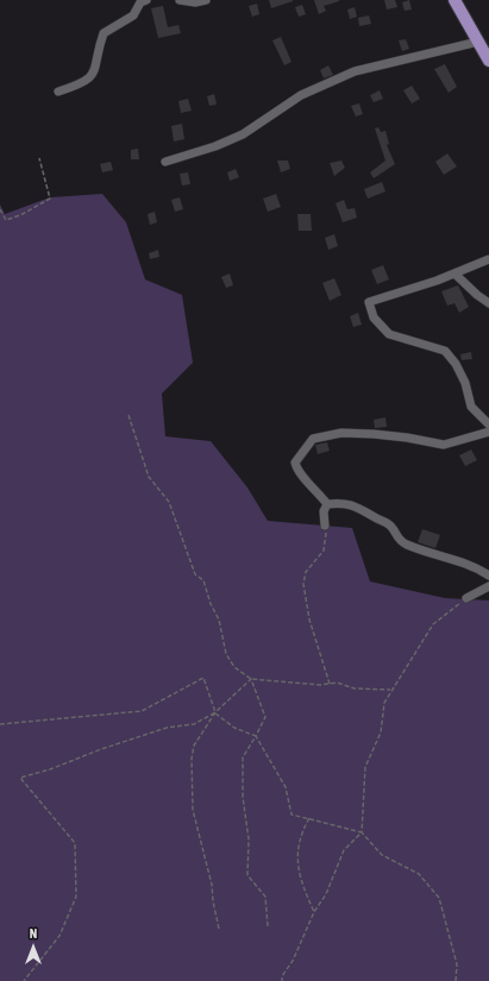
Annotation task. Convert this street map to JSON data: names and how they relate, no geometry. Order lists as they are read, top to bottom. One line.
{"north":"top"}
